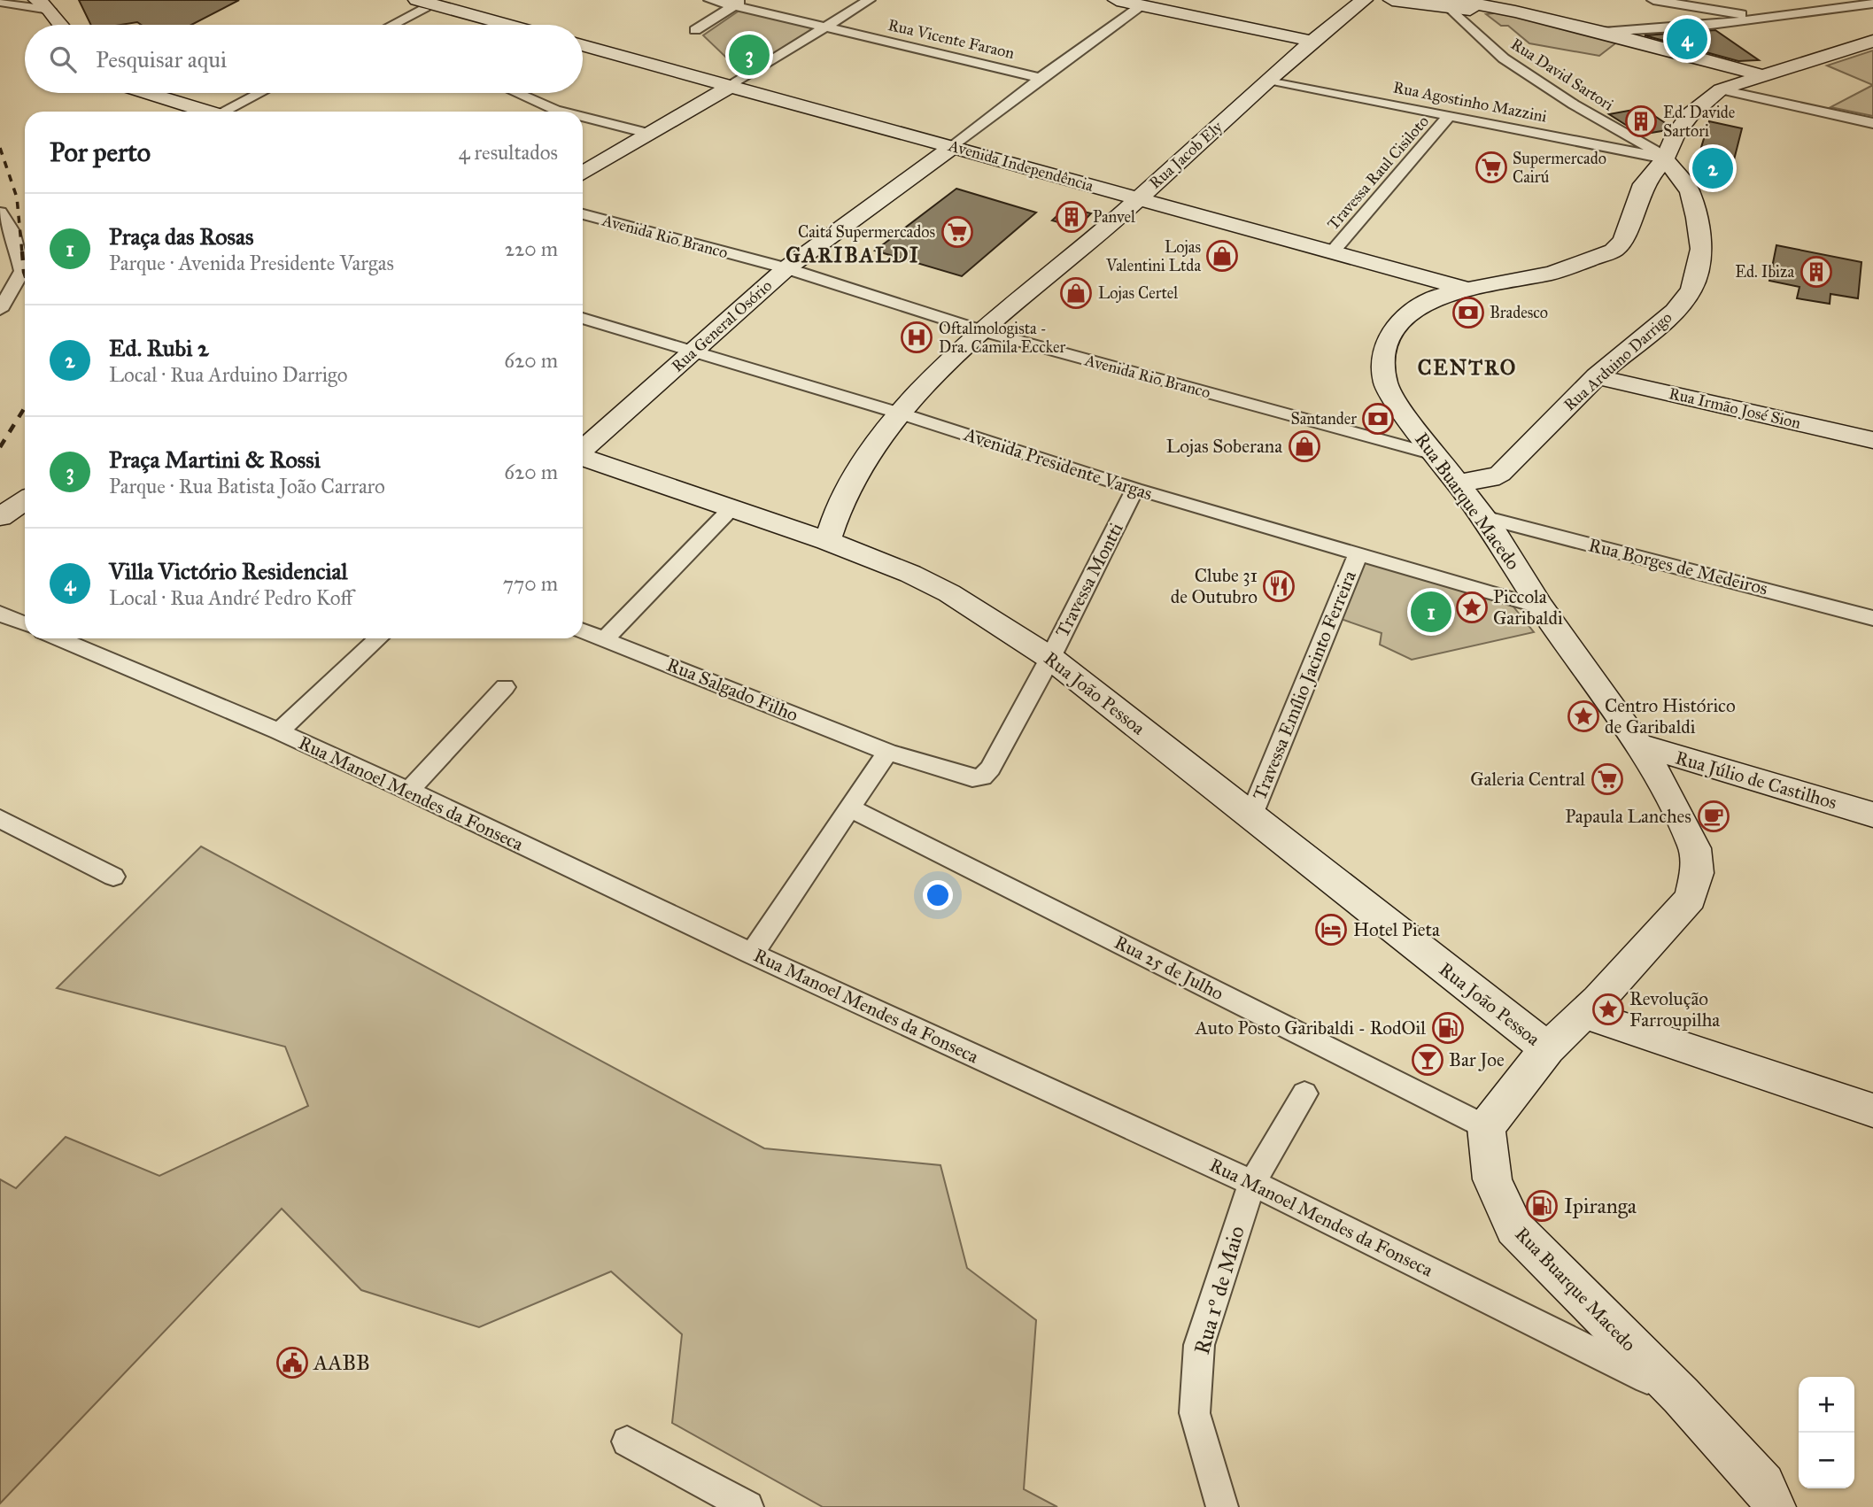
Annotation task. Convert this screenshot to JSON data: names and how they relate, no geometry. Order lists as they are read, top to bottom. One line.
{"streets":{"main road":["Rua Jacob Ely","Avenida Independência","Rua General Osório","Rua Arduino Darrigo","Rua Irmão José Sion","Rua Buarque Macedo","Rua João Pessoa","Rua Júlio de Castilhos"],"street":["Rua Vicente Faraon","Rua David Sartori","Rua Agostinho Mazzini","Travessa Raul Cisiloto","Avenida Rio Branco","Avenida Presidente Vargas","Rua Borges de Medeiros","Travessa Montti","Travessa Emílio Jacinto Ferreira","Rua Salgado Filho","Rua Manoel Mendes da Fonseca","Rua 25 de Julho","Rua 1º de Maio"]},"crossings":[["Rua Vicente Faraon","Rua General Osório"],["Rua David Sartori","Rua Agostinho Mazzini"],["Rua David Sartori","Rua Arduino Darrigo"],["Rua Agostinho Mazzini","Rua Jacob Ely"],["Rua Agostinho Mazzini","Travessa Raul Cisiloto"],["Rua Agostinho Mazzini","Rua Arduino Darrigo"],["Rua Jacob Ely","Avenida Independência"],["Rua Jacob Ely","Avenida Rio Branco"],["Rua Jacob Ely","Avenida Presidente Vargas"],["Rua Jacob Ely","Rua João Pessoa"],["Avenida Independência","Travessa Raul Cisiloto"],["Avenida Independência","Rua General Osório"],["Avenida Independência","Rua Buarque Macedo"],["Avenida Rio Branco","Rua General Osório"],["Avenida Rio Branco","Rua Buarque Macedo"],["Rua General Osório","Avenida Presidente Vargas"],["Rua Arduino Darrigo","Rua Irmão José Sion"],["Rua Arduino Darrigo","Rua Buarque Macedo"],["Avenida Presidente Vargas","Rua Buarque Macedo"],["Avenida Presidente Vargas","Travessa Montti"],["Avenida Presidente Vargas","Travessa Emílio Jacinto Ferreira"],["Rua Buarque Macedo","Rua Borges de Medeiros"],["Rua Buarque Macedo","Rua João Pessoa"],["Rua Buarque Macedo","Rua Júlio de Castilhos"],["Rua Buarque Macedo","Rua Manoel Mendes da Fonseca"],["Rua Buarque Macedo","Rua 25 de Julho"],["Travessa Montti","Rua Salgado Filho"],["Travessa Montti","Rua João Pessoa"],["Travessa Emílio Jacinto Ferreira","Rua João Pessoa"],["Rua Manoel Mendes da Fonseca","Rua 1º de Maio"]],"districts":["GARIBALDI","CENTRO"],"places":{"building":["Ed. Davide Sartori","Panvel","Ed. Ibiza"],"supermarket":["Supermercado Cairú","Caitá Supermercados","Galeria Central"],"shop":["Lojas Valentini Ltda","Lojas Certel","Lojas Soberana"],"bank":["Bradesco","Santander"],"hospital":["Oftalmologista - Dra. Camila Eccker"],"restaurant":["Clube 31 de Outubro"],"place":["Piccola Garibaldi","Centro Histórico de Garibaldi","Revolução Farroupilha"],"cafe":["Papaula Lanches"],"hotel":["Hotel Pieta"],"fuel station":["Auto Posto Garibaldi - RodOil","Ipiranga"],"bar":["Bar Joe"],"public building":["AABB"]},"page":{"pins":["4","3","2","1"],"search":"Pesquisar aqui","heading":["Por perto","4 resultados"],"list":[{"mark":"1","name":"Praça das Rosas","note":"Parque · Avenida Presidente Vargas","value":"220 m"},{"mark":"2","name":"Ed. Rubi 2","note":"Local · Rua Arduino Darrigo","value":"620 m"},{"mark":"3","name":"Praça Martini & Rossi","note":"Parque · Rua Batista João Carraro","value":"620 m"},{"mark":"4","name":"Villa Victório Residencial","note":"Local · Rua André Pedro Koff","value":"770 m"}],"map_buttons":["+","−"]}}
